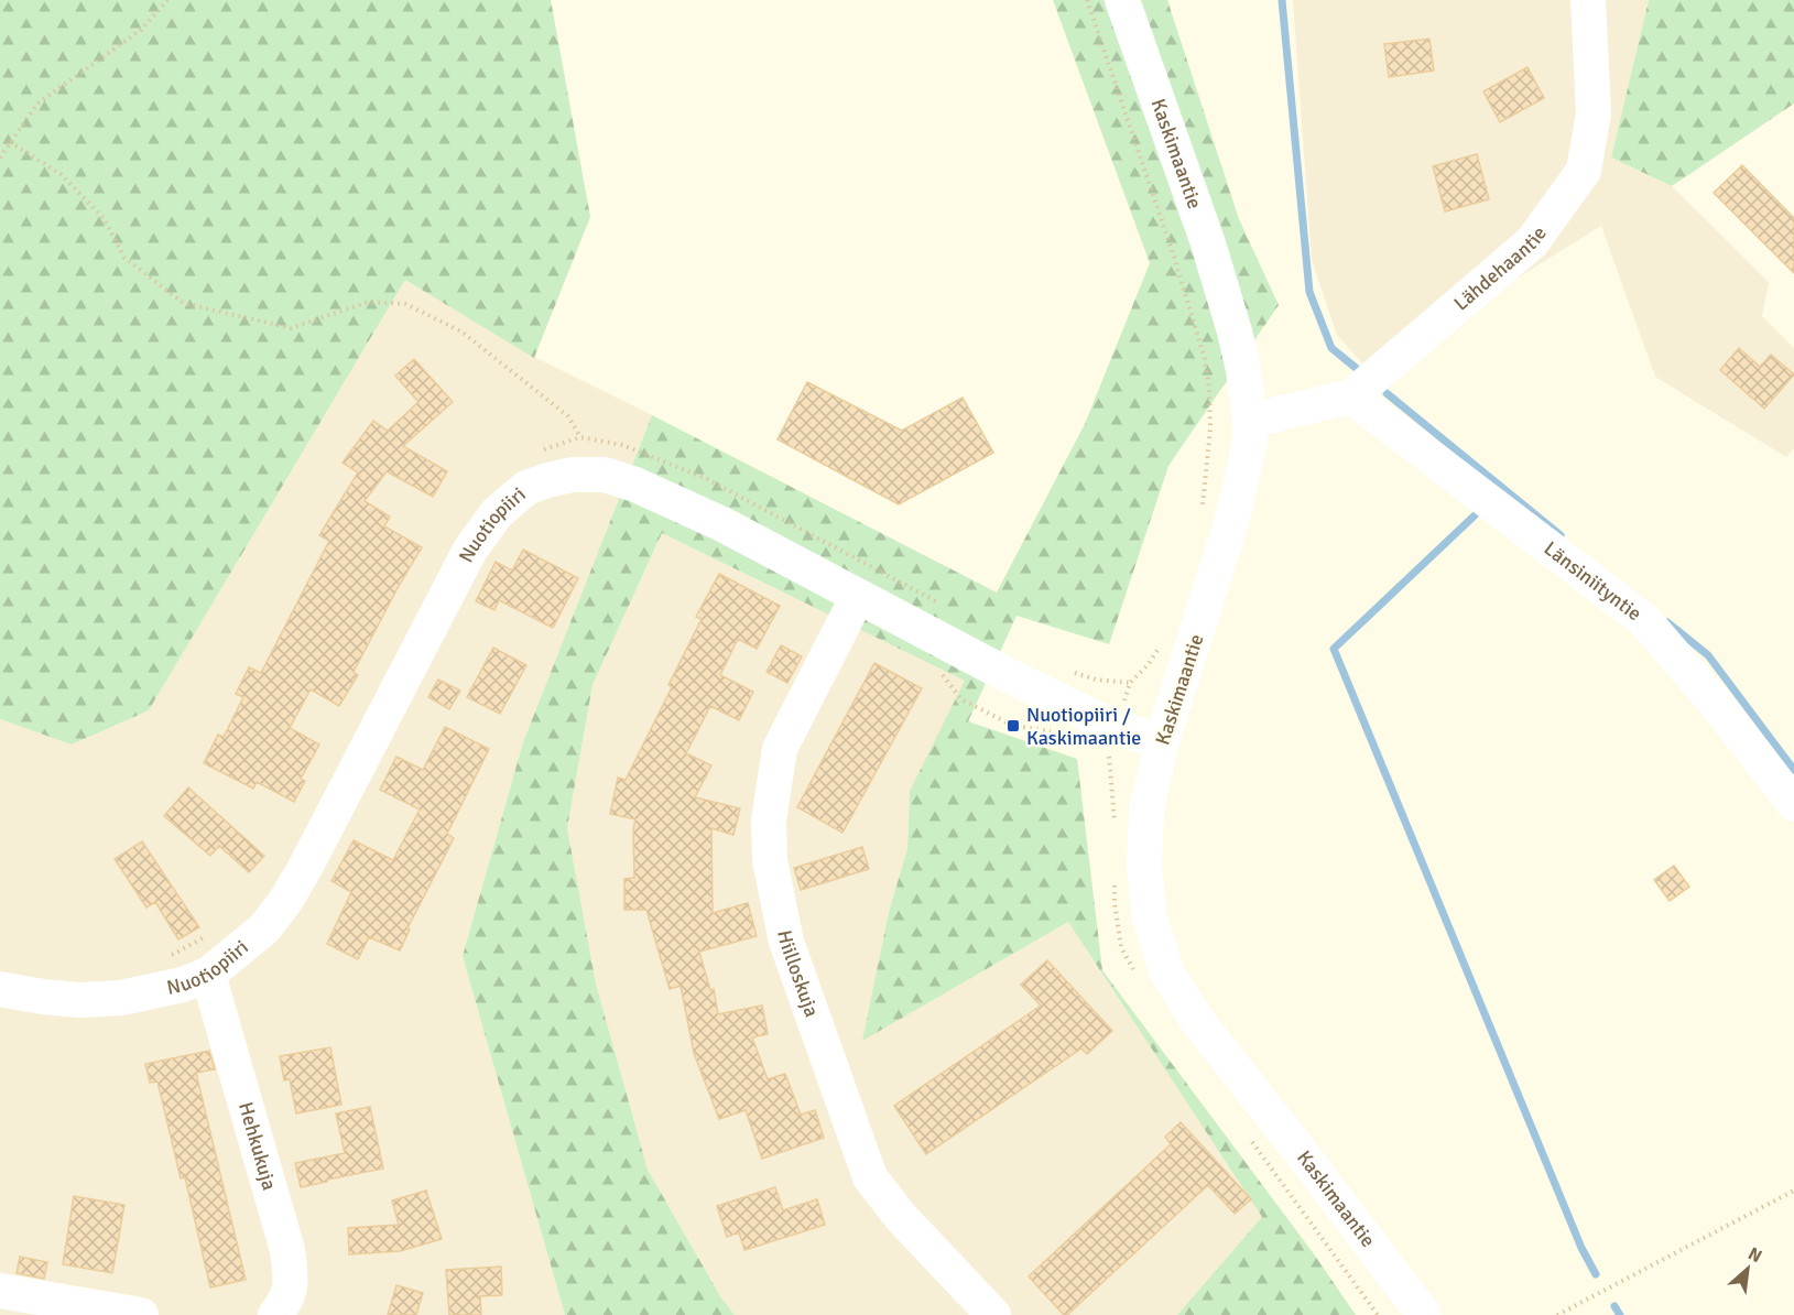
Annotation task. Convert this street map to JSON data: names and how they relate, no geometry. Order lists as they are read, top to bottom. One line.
{"streets":{"street":["Kaskimaantie","Lähdehaantie","Nuotiopiiri","Länsiniityntie","Hiilloskuja","Hehkukuja"]},"crossings":[["Kaskimaantie","Lähdehaantie"],["Kaskimaantie","Nuotiopiiri"],["Lähdehaantie","Länsiniityntie"],["Nuotiopiiri","Hiilloskuja"],["Nuotiopiiri","Hehkukuja"]],"places":{"transit":["Nuotiopiiri / Kaskimaantie"]},"north":"top right"}
